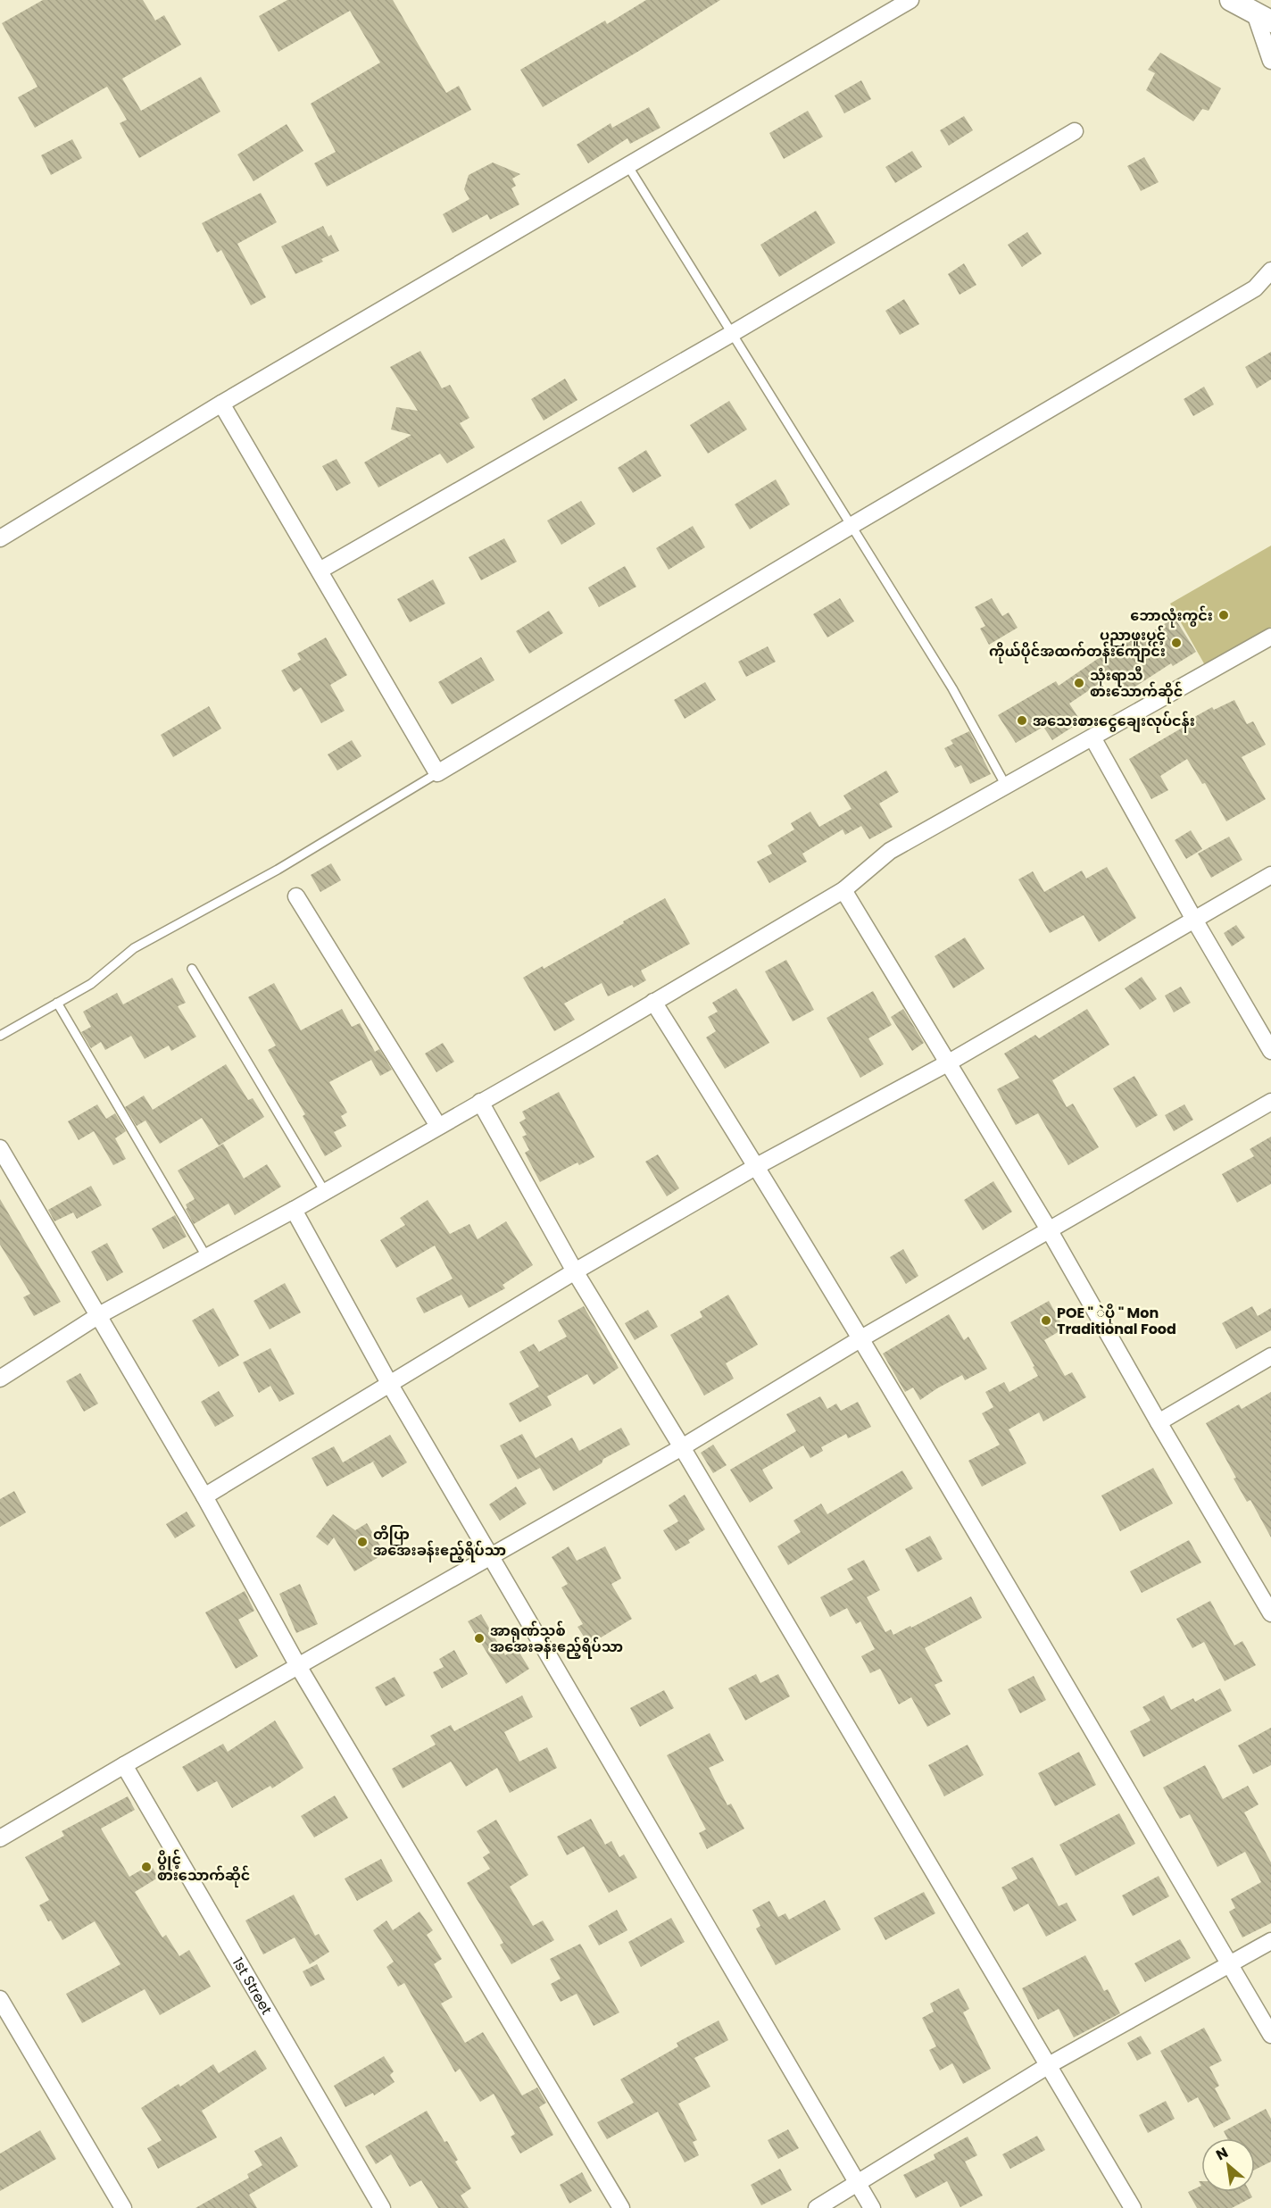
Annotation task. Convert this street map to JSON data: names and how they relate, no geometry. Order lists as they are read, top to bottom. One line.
{"streets":{"street":["1st Street"]},"places":["ဘောလုံးကွင်း","ပညာဖူးပွင့် ကိုယ်ပိုင်အထက်တန်းကျောင်း","သုံးရာသီ စားသောက်ဆိုင်","အသေးစားငွေချေးလုပ်ငန်း","POE \" ဲပို \" Mon Traditional Food","တိပြာ အအေးခန်းဧည့်ရိပ်သာ","အာရုဏ်သစ် အအေးခန်းဧည့်ရိပ်သာ","ပွိုင့် စားသောက်ဆိုင်"],"north":"top left"}
